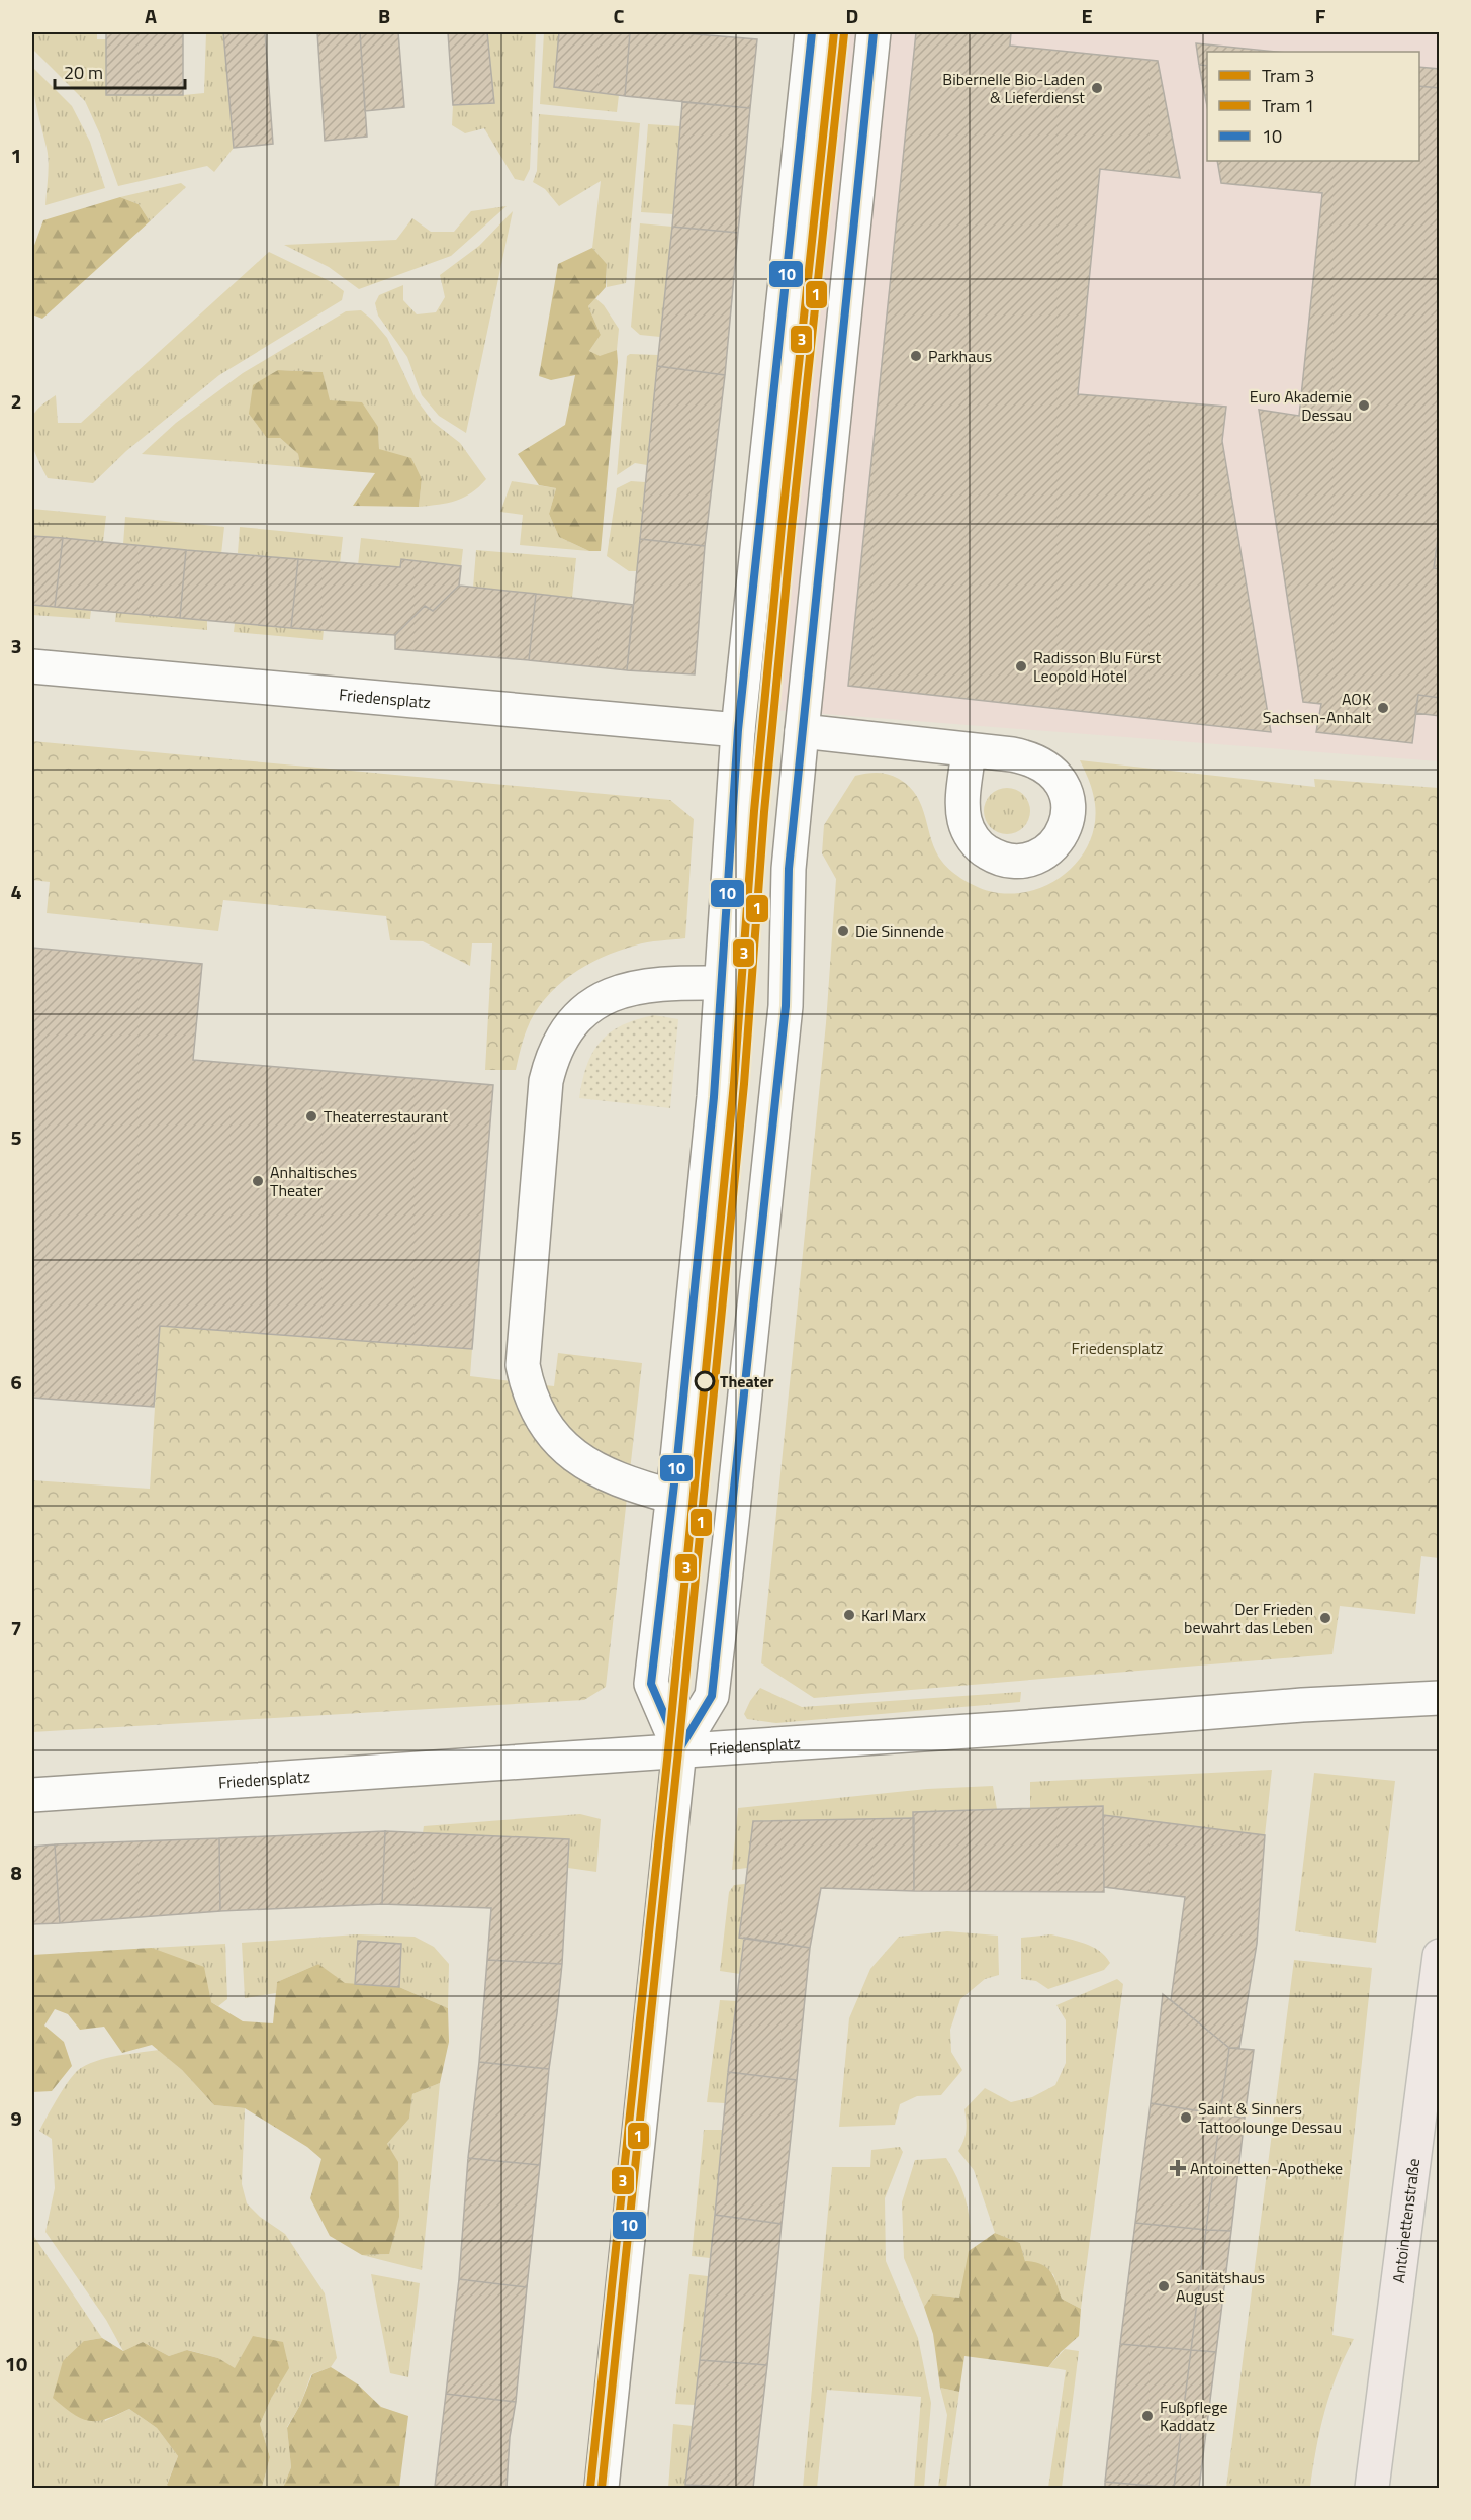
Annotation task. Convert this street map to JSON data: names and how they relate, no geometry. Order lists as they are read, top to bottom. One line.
{"streets":{"main road":["Antoinettenstraße"],"street":["Friedensplatz"]},"parks":["Friedensplatz"],"places":{"other":["Bibernelle Bio-Laden & Lieferdienst","Parkhaus","Euro Akademie Dessau","Radisson Blu Fürst Leopold Hotel","AOK Sachsen-Anhalt","Die Sinnende","Theaterrestaurant","Anhaltisches Theater","Theater","Karl Marx","Der Frieden bewahrt das Leben","Saint & Sinners Tattoolounge Dessau","Sanitätshaus August","Fußpflege Kaddatz"],"health":["Antoinetten-Apotheke"]},"lines":["tram line 3","transit line 10","tram line 1"],"legend":["Tram 3","Tram 1","10"],"scale_bar":"20 m","grid":{"columns":["A","B","C","D","E","F"],"rows":["1","2","3","4","5","6","7","8","9","10"]}}
